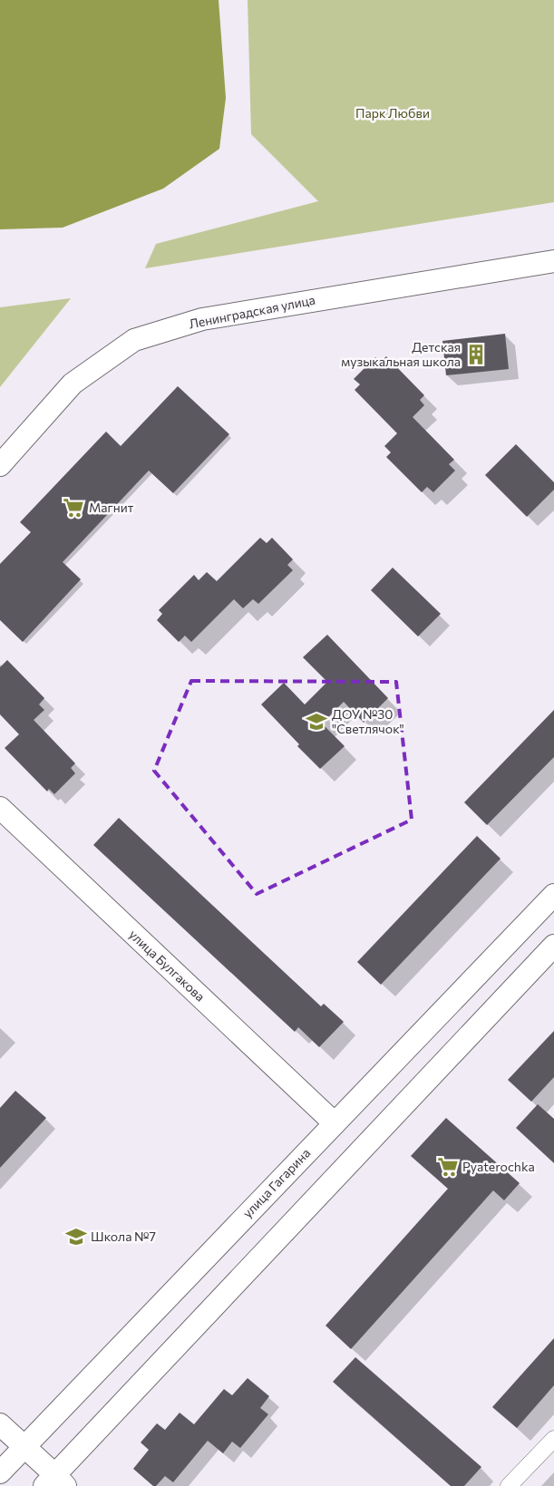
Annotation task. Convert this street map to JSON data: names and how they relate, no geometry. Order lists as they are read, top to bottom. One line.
{"streets":{"street":["Ленинградская улица","улица Булгакова","улица Гагарина"]},"crossings":[["улица Булгакова","улица Гагарина"]],"parks":["Парк Любви"],"places":{"building":["Детская музыкальная школа"],"supermarket":["Магнит","Pyaterochka"],"school or university":["ДОУ №30 \"Светлячок\"","Школа №7"]}}
